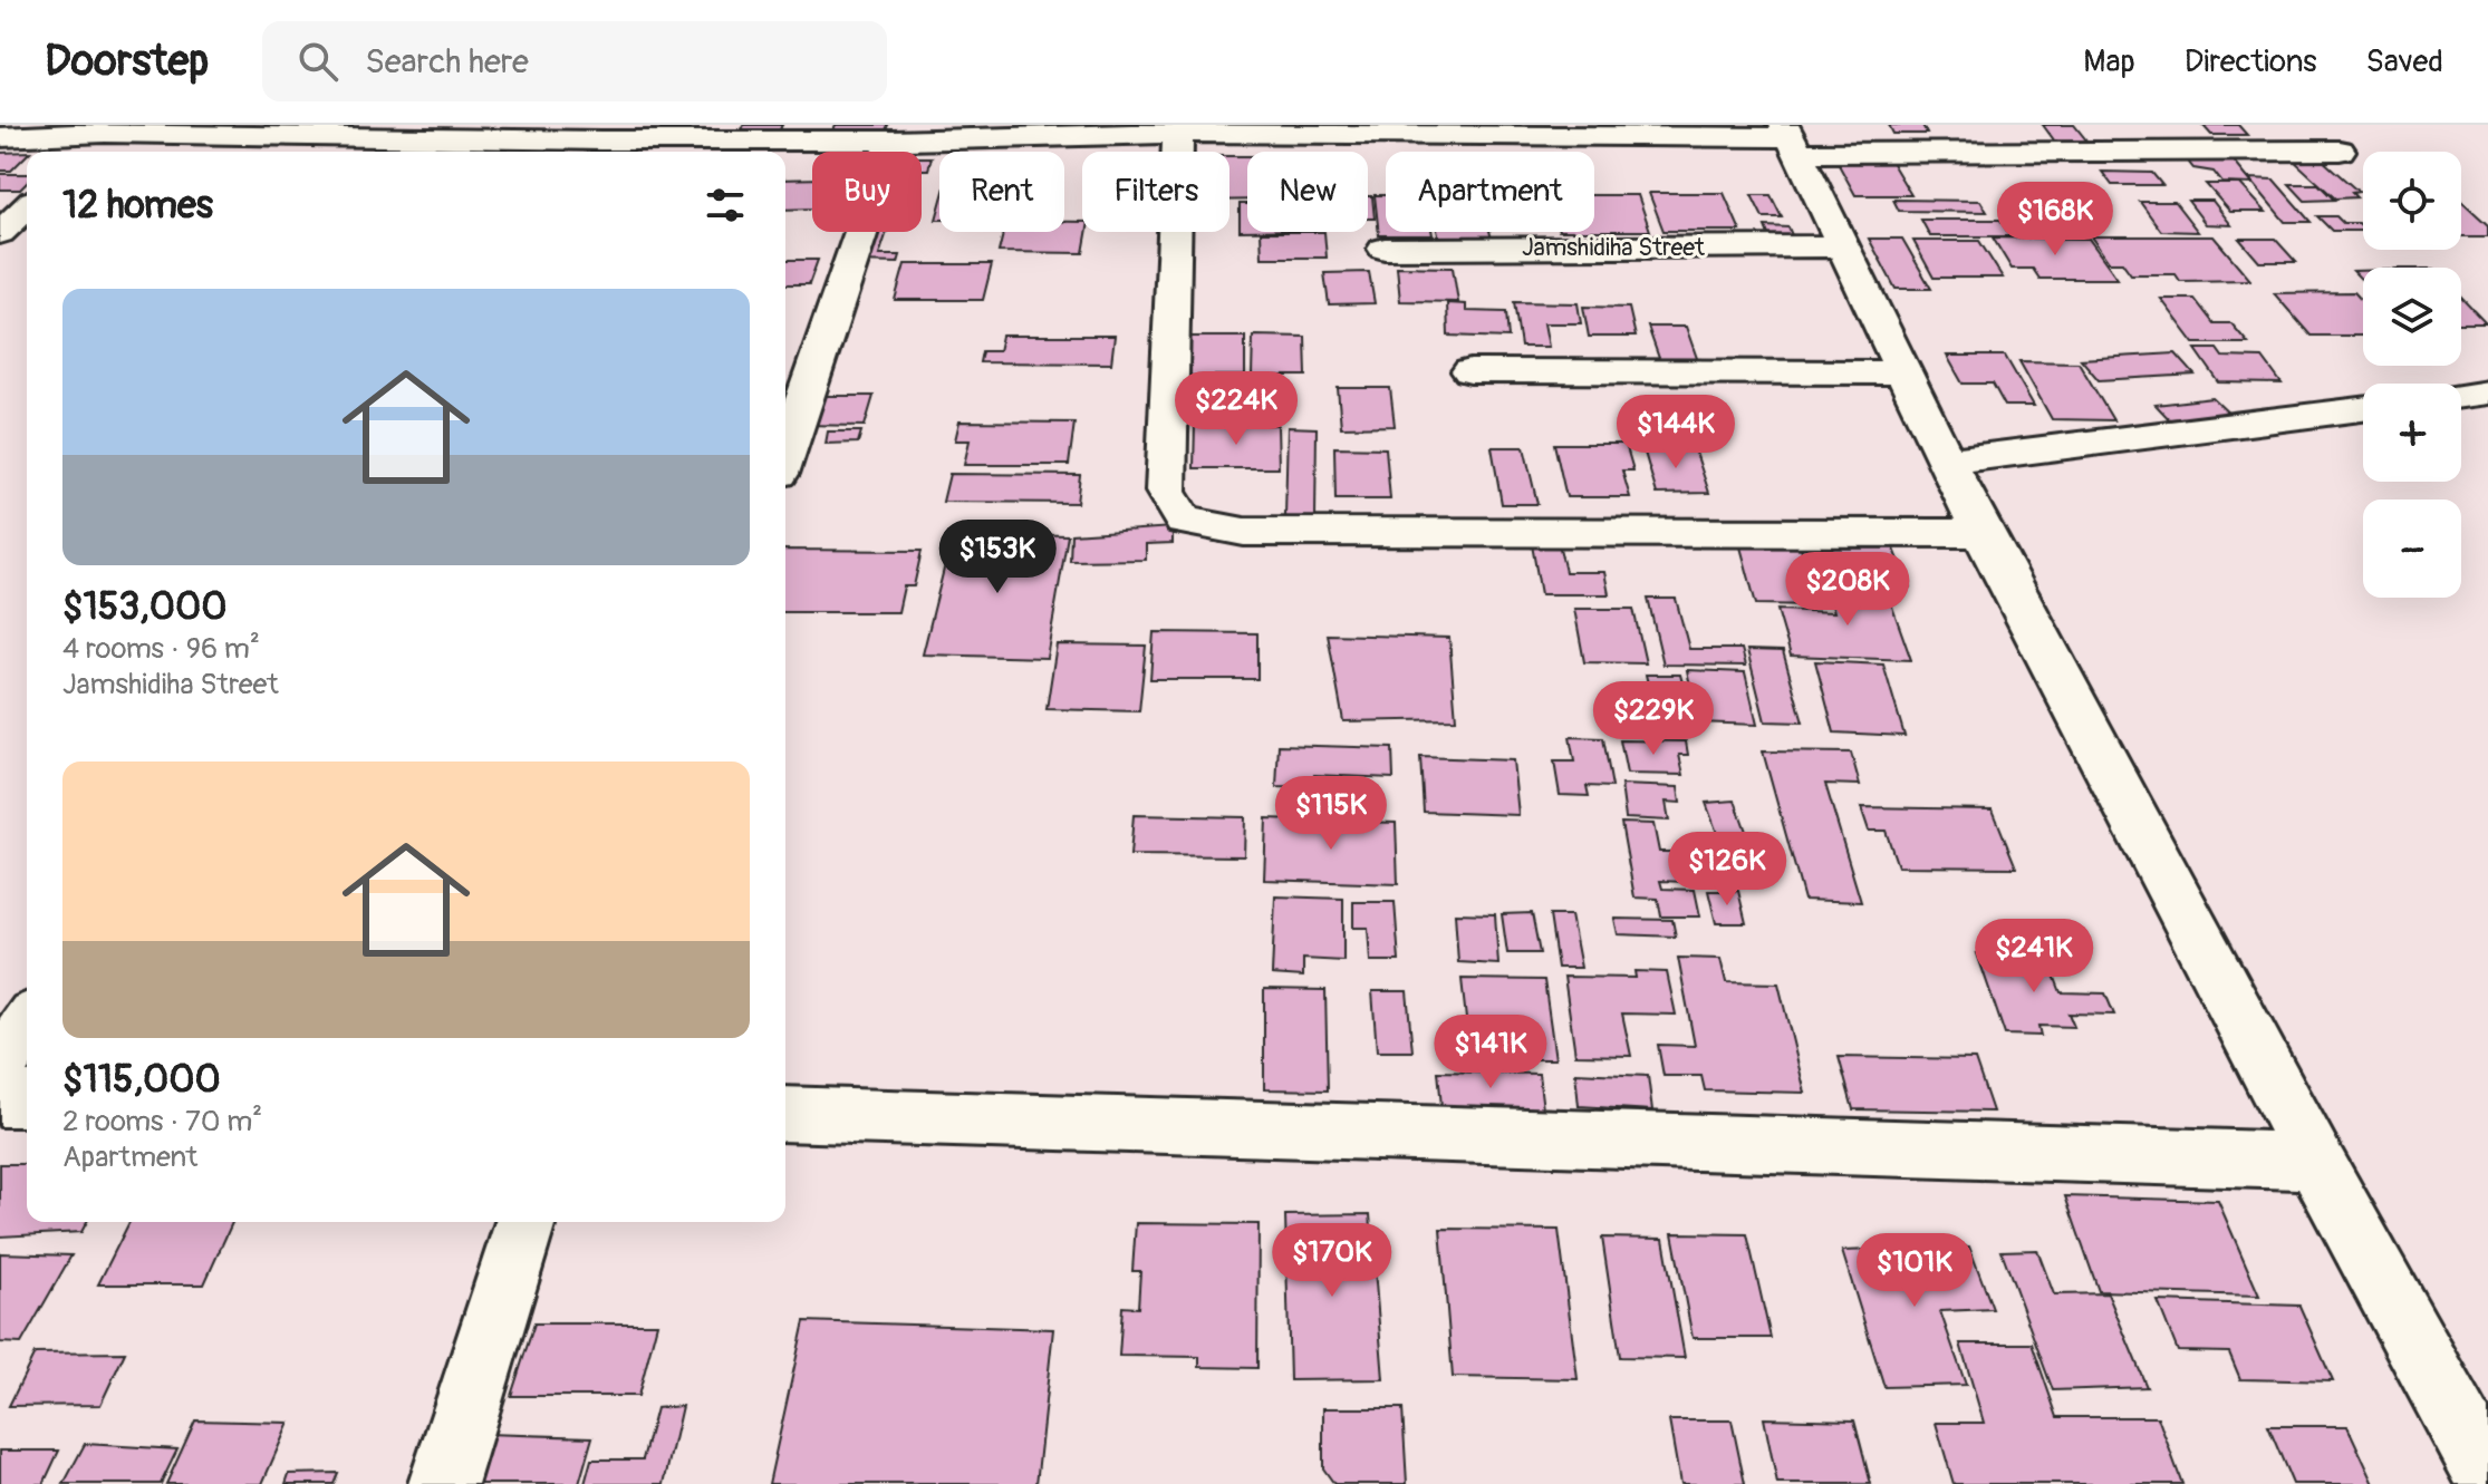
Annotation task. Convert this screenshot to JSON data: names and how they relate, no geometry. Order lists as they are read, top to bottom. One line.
{"streets":{"street":["Jamshidiha Street"]},"page":{"header":"Doorstep","search":"Search here","nav":["Map","Directions","Saved"],"map_buttons":["+","−"],"chip":["Buy","Rent","Filters","New","Apartment"],"heading":"12 homes","price":["$168K","$224K","$144K","$153K","$208K","$229K","$115K","$126K","$241K","$141K","$170K","$101K"],"list":[{"name":"$153,000","note":"4 rooms · 96 m² · Jamshidiha Street"},{"name":"$115,000","note":"2 rooms · 70 m² · Apartment"}]}}
